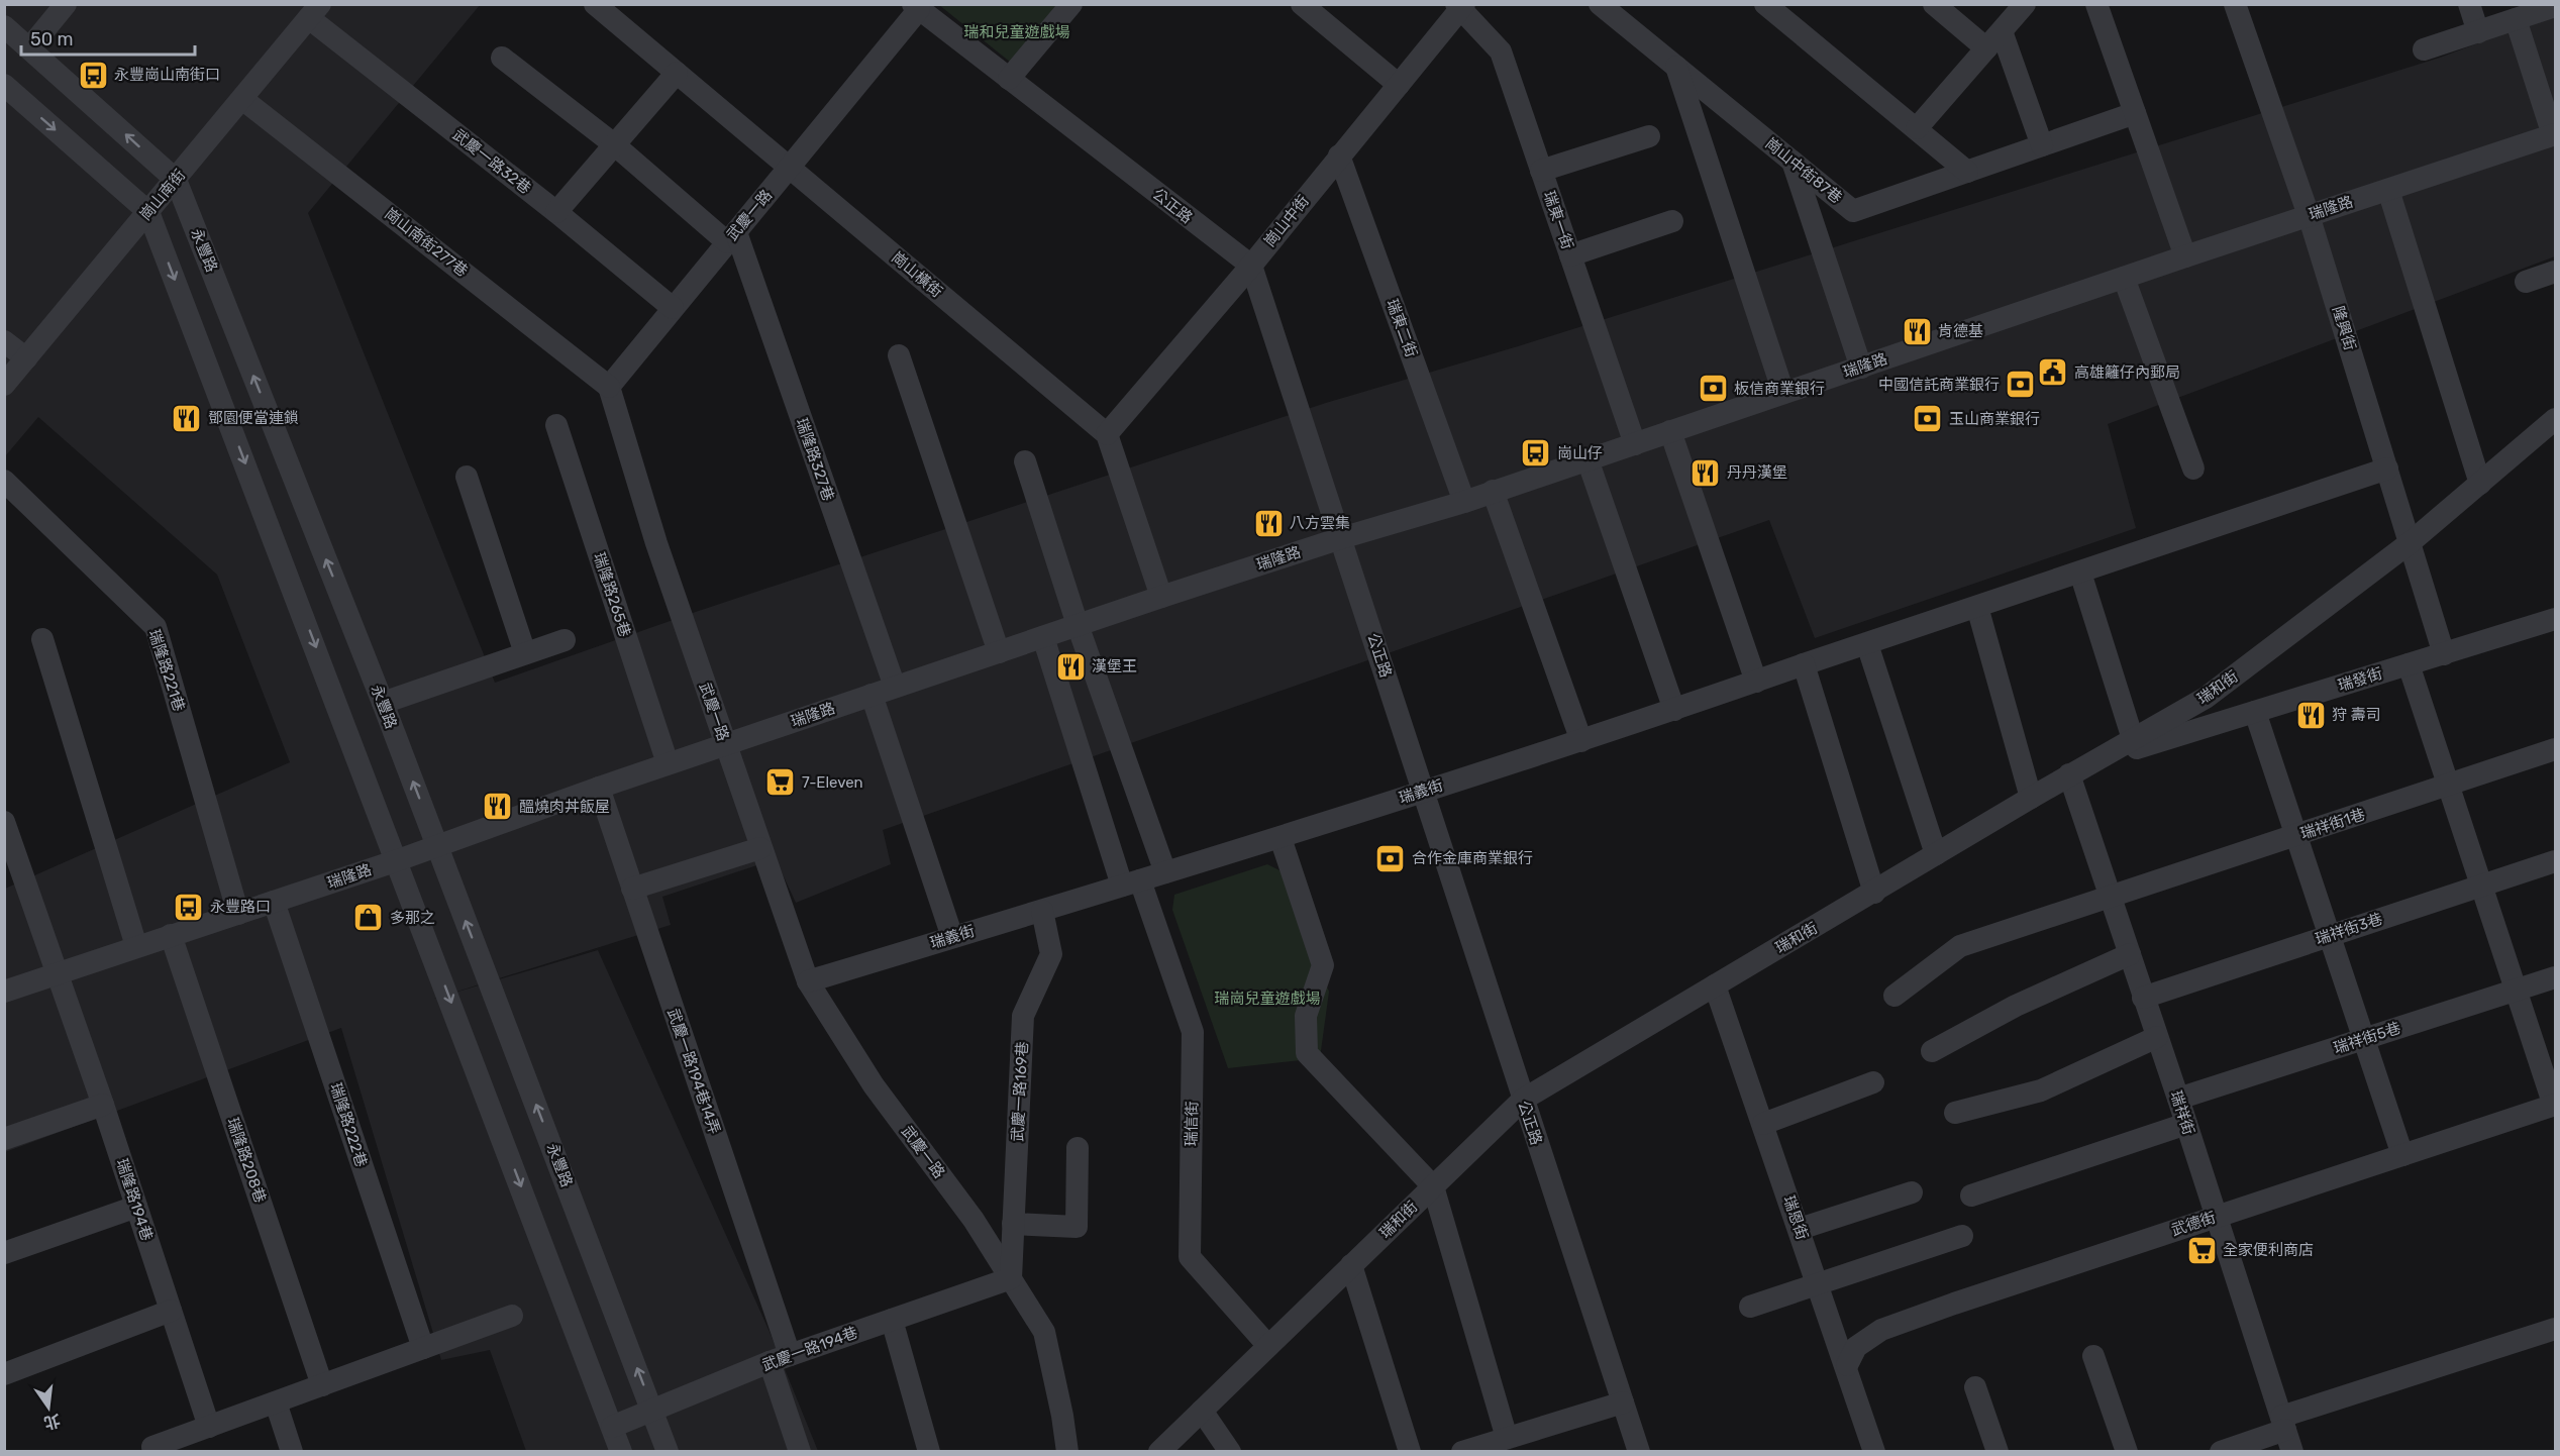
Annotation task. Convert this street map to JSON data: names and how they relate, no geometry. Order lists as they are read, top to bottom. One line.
{"streets":{"street":["武慶一路32巷","崗山中街87巷","崗山南街","公正路","瑞隆路","武慶一路","瑞東一街","崗山中街","崗山南街277巷","永豐路","崗山橫街","瑞東二街","隆興街","瑞隆路327巷","瑞隆路265巷","瑞隆路221巷","瑞發街","瑞和街","瑞義街","瑞祥街1巷","瑞祥街3巷","瑞祥街5巷","武慶一路194巷14弄","武慶一路169巷","瑞祥街","瑞信街","瑞隆路222巷","瑞隆路208巷","瑞隆路194巷","瑞恩街","武德街","武慶一路194巷"]},"crossings":[["武慶一路32巷","崗山南街"],["武慶一路32巷","武慶一路"],["崗山南街","崗山南街277巷"],["崗山南街","永豐路"],["公正路","瑞隆路"],["公正路","武慶一路"],["公正路","崗山中街"],["公正路","瑞和街"],["公正路","瑞義街"],["瑞隆路","武慶一路"],["瑞隆路","瑞東一街"],["瑞隆路","永豐路"],["瑞隆路","瑞東二街"],["瑞隆路","隆興街"],["瑞隆路","瑞隆路327巷"],["瑞隆路","瑞隆路265巷"],["瑞隆路","瑞隆路221巷"],["瑞隆路","武慶一路194巷14弄"],["瑞隆路","瑞信街"],["瑞隆路","瑞隆路222巷"],["瑞隆路","瑞隆路208巷"],["瑞隆路","瑞隆路194巷"],["武慶一路","崗山南街277巷"],["武慶一路","崗山橫街"],["武慶一路","瑞隆路327巷"],["武慶一路","瑞義街"],["武慶一路","武慶一路169巷"],["武慶一路","武慶一路194巷"],["瑞東一街","崗山中街"],["崗山中街","崗山橫街"],["崗山中街","瑞東二街"],["永豐路","武慶一路194巷"],["隆興街","瑞發街"],["隆興街","瑞和街"],["隆興街","瑞義街"],["瑞發街","瑞和街"],["瑞和街","瑞祥街"],["瑞和街","瑞信街"],["瑞和街","瑞恩街"],["瑞義街","武慶一路169巷"],["瑞義街","瑞信街"],["瑞祥街1巷","瑞祥街"],["瑞祥街3巷","瑞祥街"],["瑞祥街5巷","瑞祥街"],["武慶一路194巷14弄","武慶一路194巷"],["武慶一路169巷","武慶一路194巷"],["瑞祥街","武德街"],["瑞恩街","武德街"]],"parks":["瑞和兒童遊戲場","瑞崗兒童遊戲場"],"places":{"bus stop":["永豐崗山南街口","崗山仔","永豐路口"],"restaurant":["肯德基","鄧園便當連鎖","丹丹漢堡","八方雲集","漢堡王","狩 壽司","醞燒肉丼飯屋"],"public building":["高雄籬仔內郵局"],"bank":["中國信託商業銀行","板信商業銀行","玉山商業銀行","合作金庫商業銀行"],"supermarket":["7-Eleven","全家便利商店"],"shop":["多那之"]},"scale_bar":"50 m","north":"bottom"}
